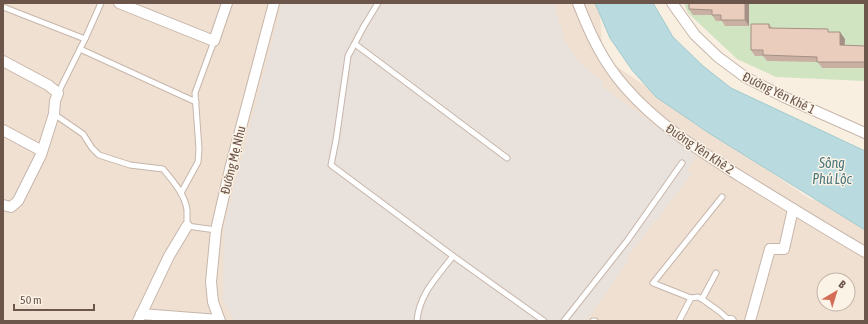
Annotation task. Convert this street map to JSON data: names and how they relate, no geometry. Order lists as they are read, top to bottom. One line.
{"streets":{"street":["Đường Yên Khê 1","Đường Yên Khê 2","Đường Mẹ Nhu"]},"water":["Sông Phú Lộc"],"scale_bar":"50 m","north":"top right"}
